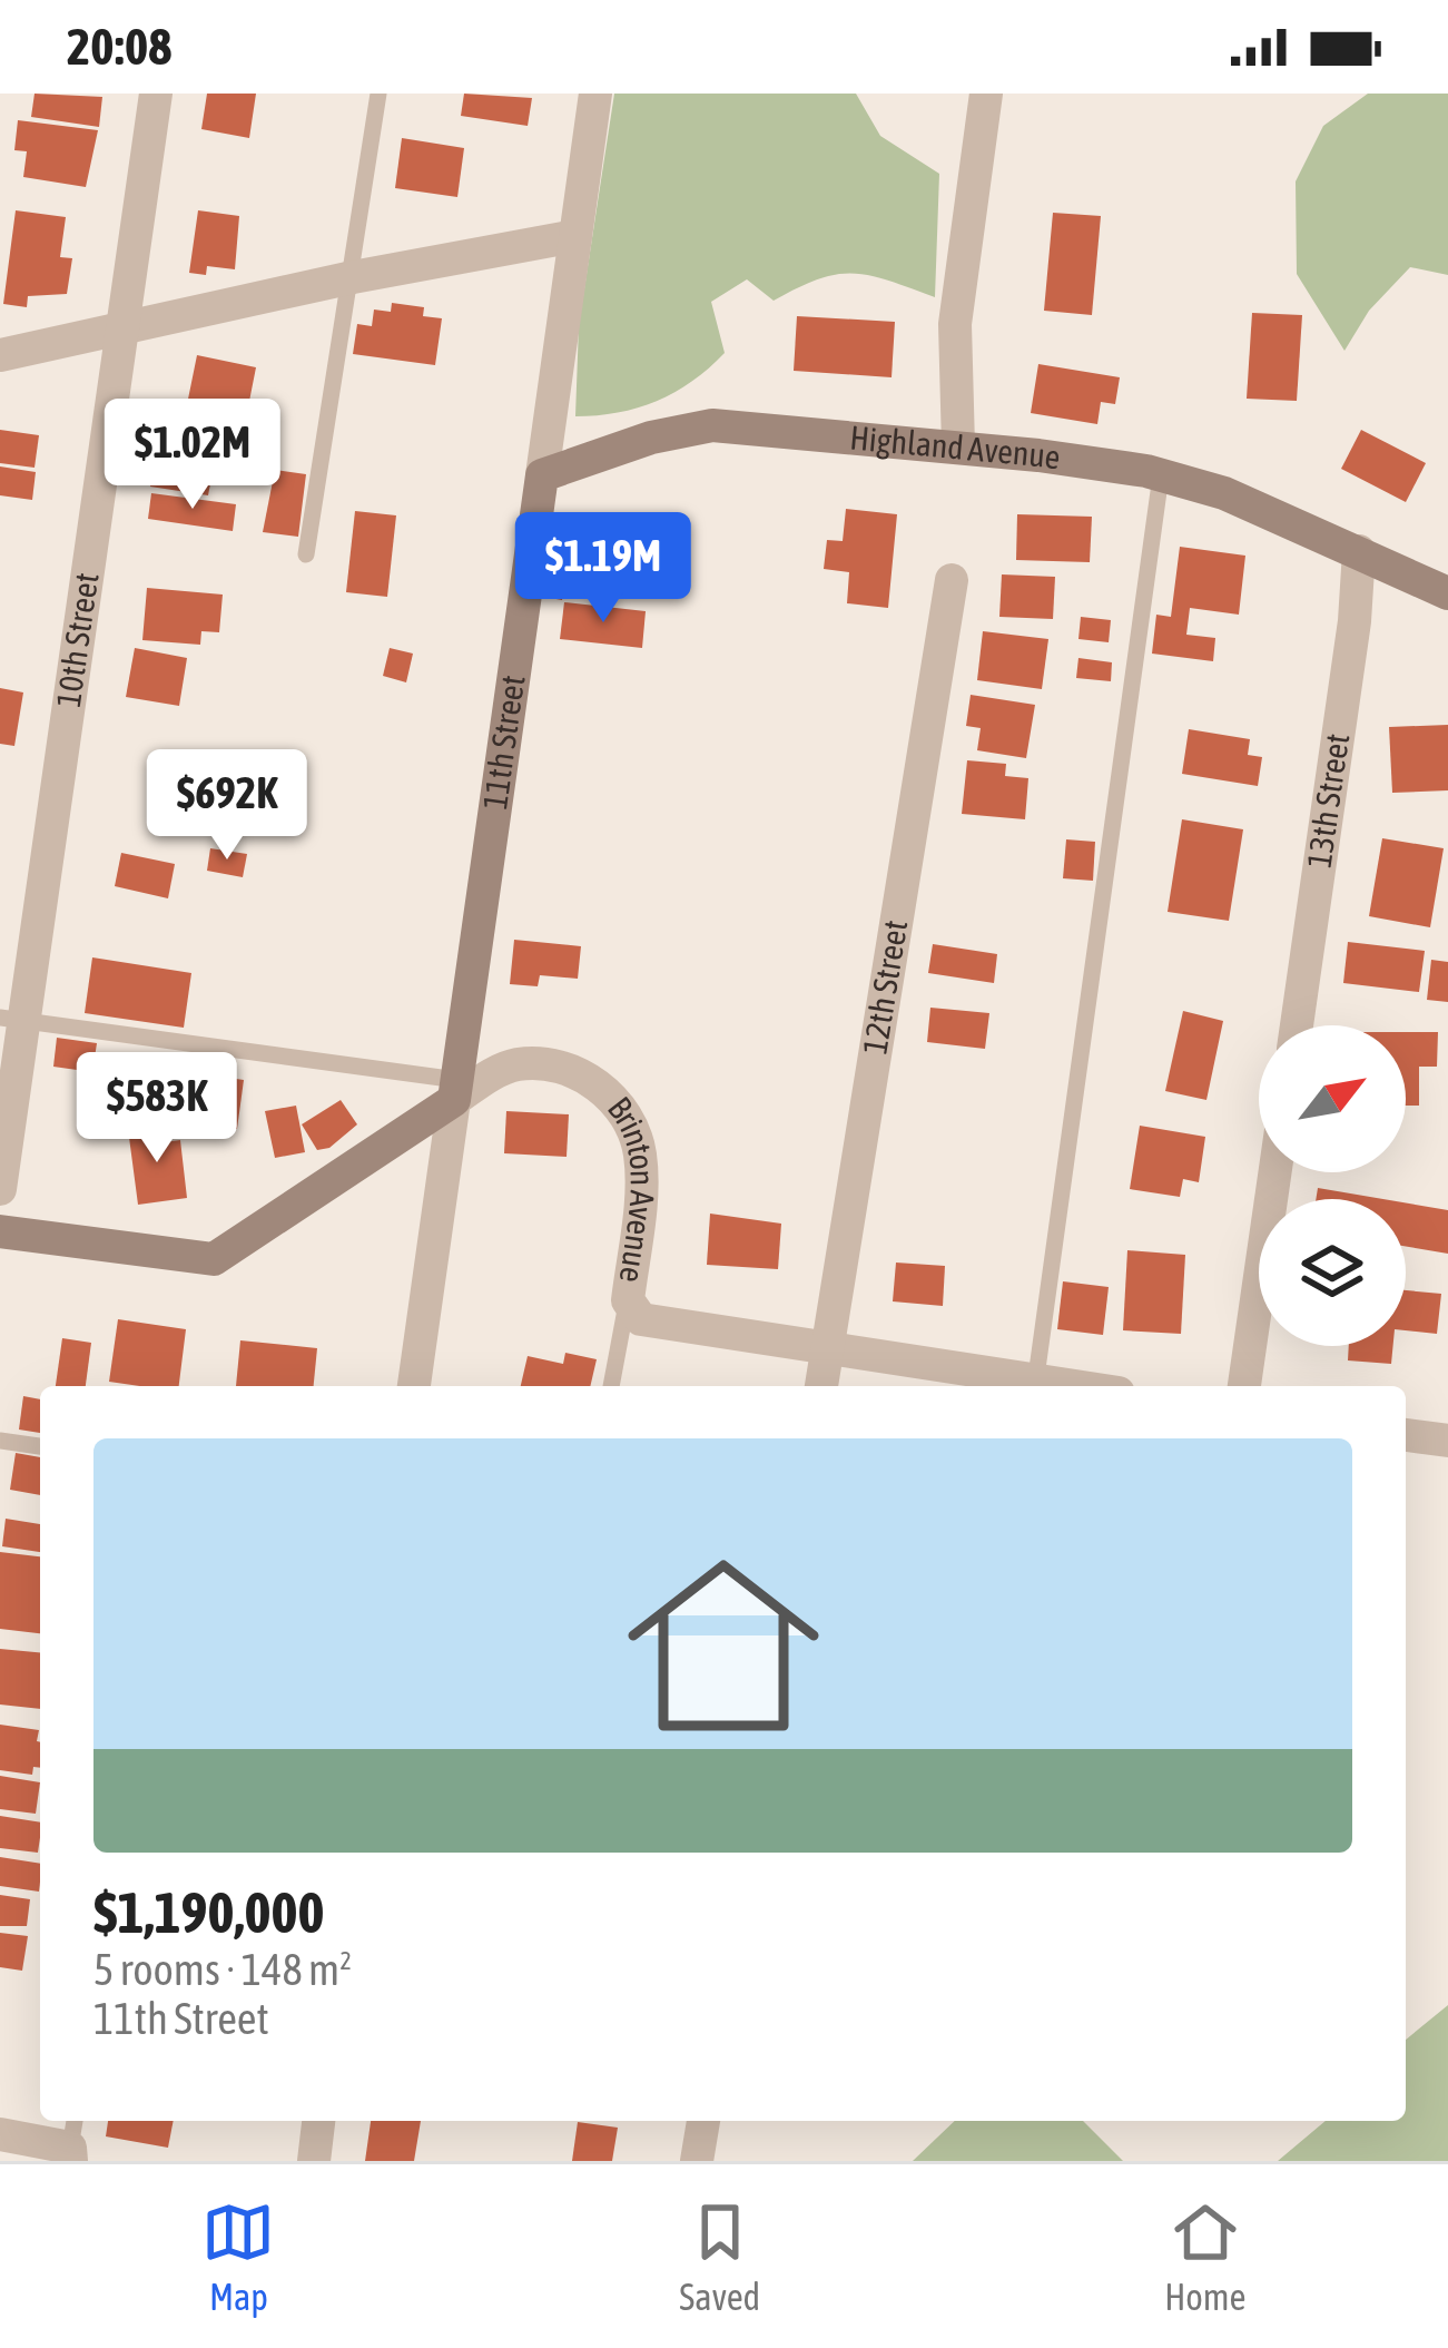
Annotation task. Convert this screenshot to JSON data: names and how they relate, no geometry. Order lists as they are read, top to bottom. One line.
{"streets":{"street":["Highland Avenue","10th Street","11th Street","13th Street","12th Street","Brinton Avenue"]},"crossings":[["Highland Avenue","11th Street"],["Highland Avenue","13th Street"],["11th Street","Brinton Avenue"],["12th Street","Brinton Avenue"]],"north":"top right","page":{"status":"20:08","price":["$1.02M","$1.19M","$692K","$583K"],"list":[{"name":"$1,190,000","note":"5 rooms · 148 m² · 11th Street"}],"tabs":["Map","Saved","Home"]}}
